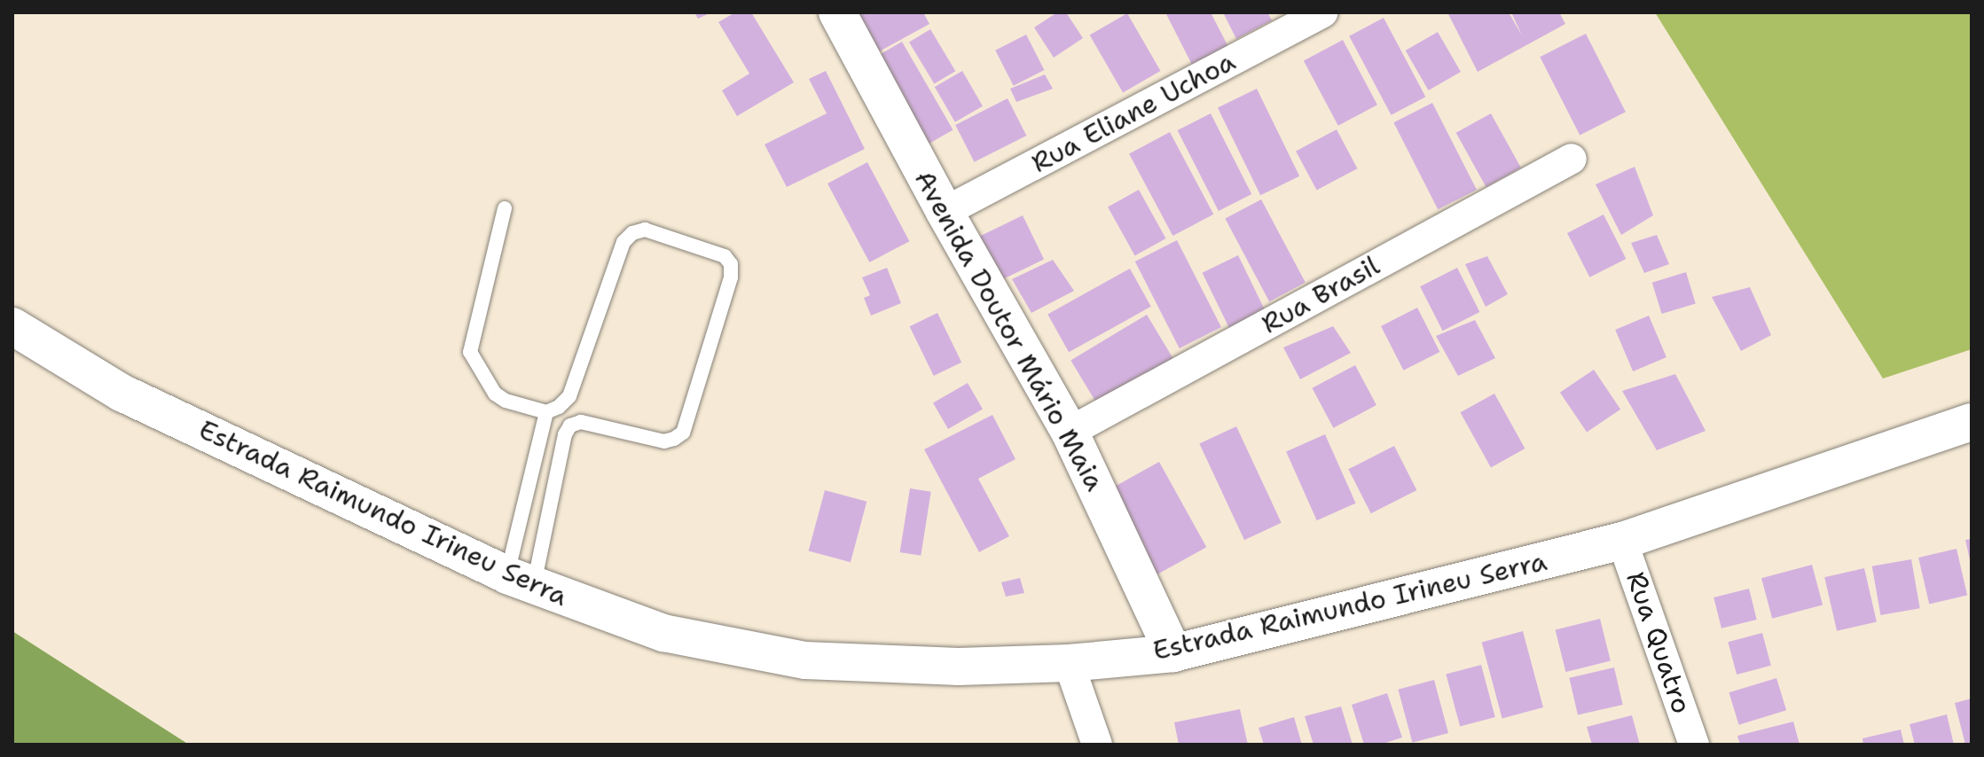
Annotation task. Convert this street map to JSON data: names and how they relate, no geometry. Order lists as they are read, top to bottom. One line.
{"streets":{"street":["Rua Eliane Uchoa","Rua Brasil","Avenida Doutor Mário Maia","Estrada Raimundo Irineu Serra","Rua Quatro"]},"crossings":[["Rua Eliane Uchoa","Avenida Doutor Mário Maia"],["Rua Brasil","Avenida Doutor Mário Maia"],["Avenida Doutor Mário Maia","Estrada Raimundo Irineu Serra"],["Estrada Raimundo Irineu Serra","Rua Quatro"]]}
